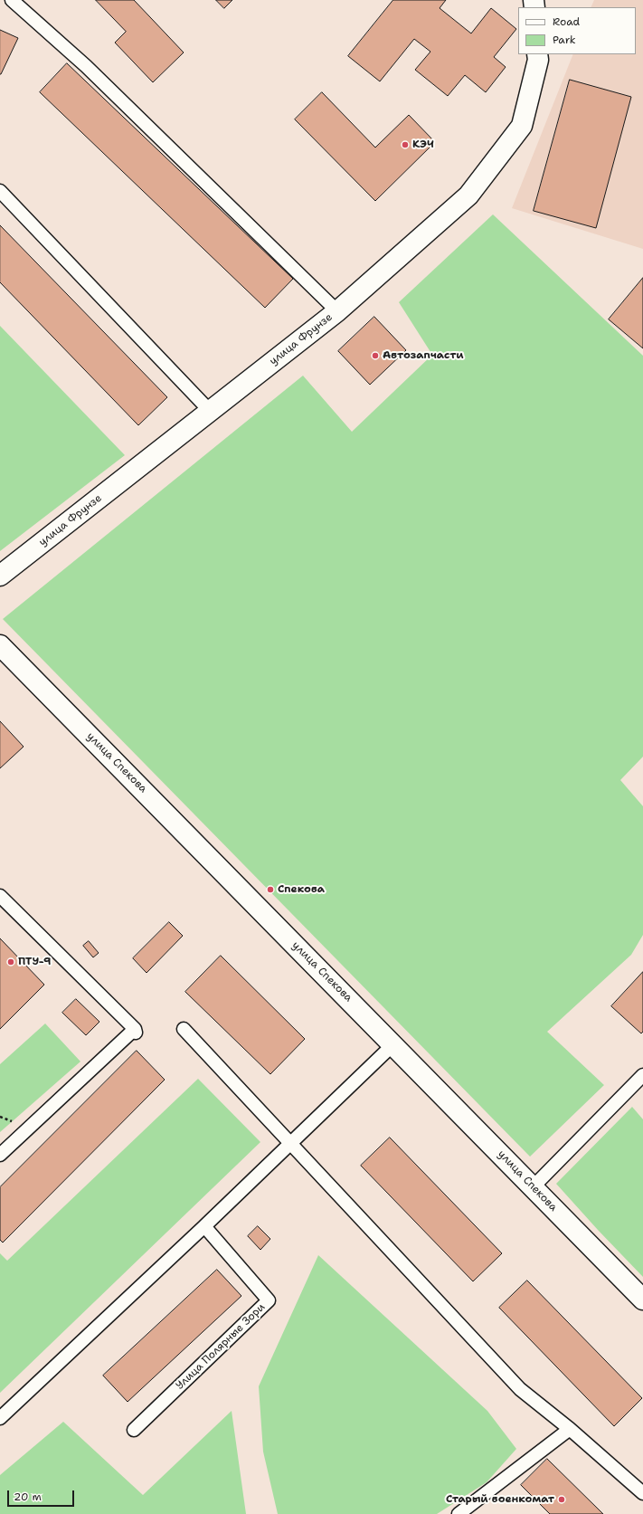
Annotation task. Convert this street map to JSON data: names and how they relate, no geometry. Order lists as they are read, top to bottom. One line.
{"streets":{"main road":["улица Фрунзе","улица Спекова"],"lane":["Улица Полярные Зори"]},"places":["КЭЧ","Автозапчасти","Спекова","ПТУ-9","Старый военкомат"],"legend":["Road","Park"],"scale_bar":"20 m"}
